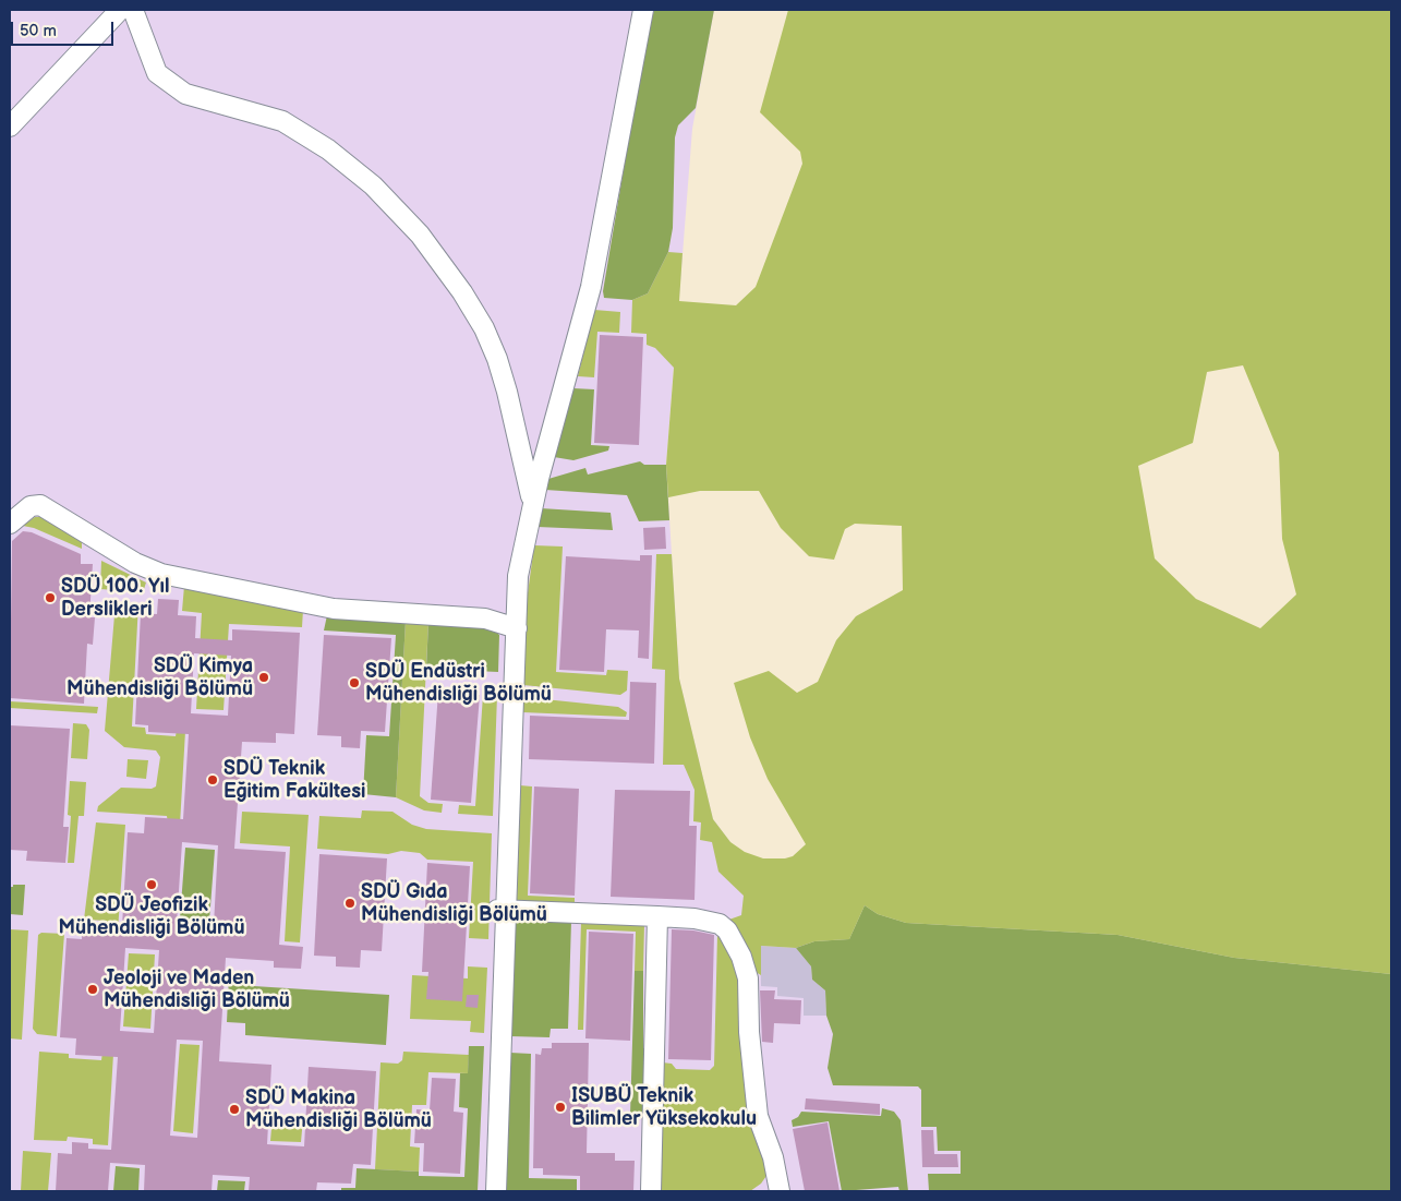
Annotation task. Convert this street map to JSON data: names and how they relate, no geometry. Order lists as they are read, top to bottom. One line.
{"places":["SDÜ 100. Yıl Derslikleri","SDÜ Kimya Mühendisliği Bölümü","SDÜ Endüstri Mühendisliği Bölümü","SDÜ Teknik Eğitim Fakültesi","SDÜ Jeofizik Mühendisliği Bölümü","SDÜ Gıda Mühendisliği Bölümü","Jeoloji ve Maden Mühendisliği Bölümü","ISUBÜ Teknik Bilimler Yüksekokulu","SDÜ Makina Mühendisliği Bölümü"],"scale_bar":"50 m"}
